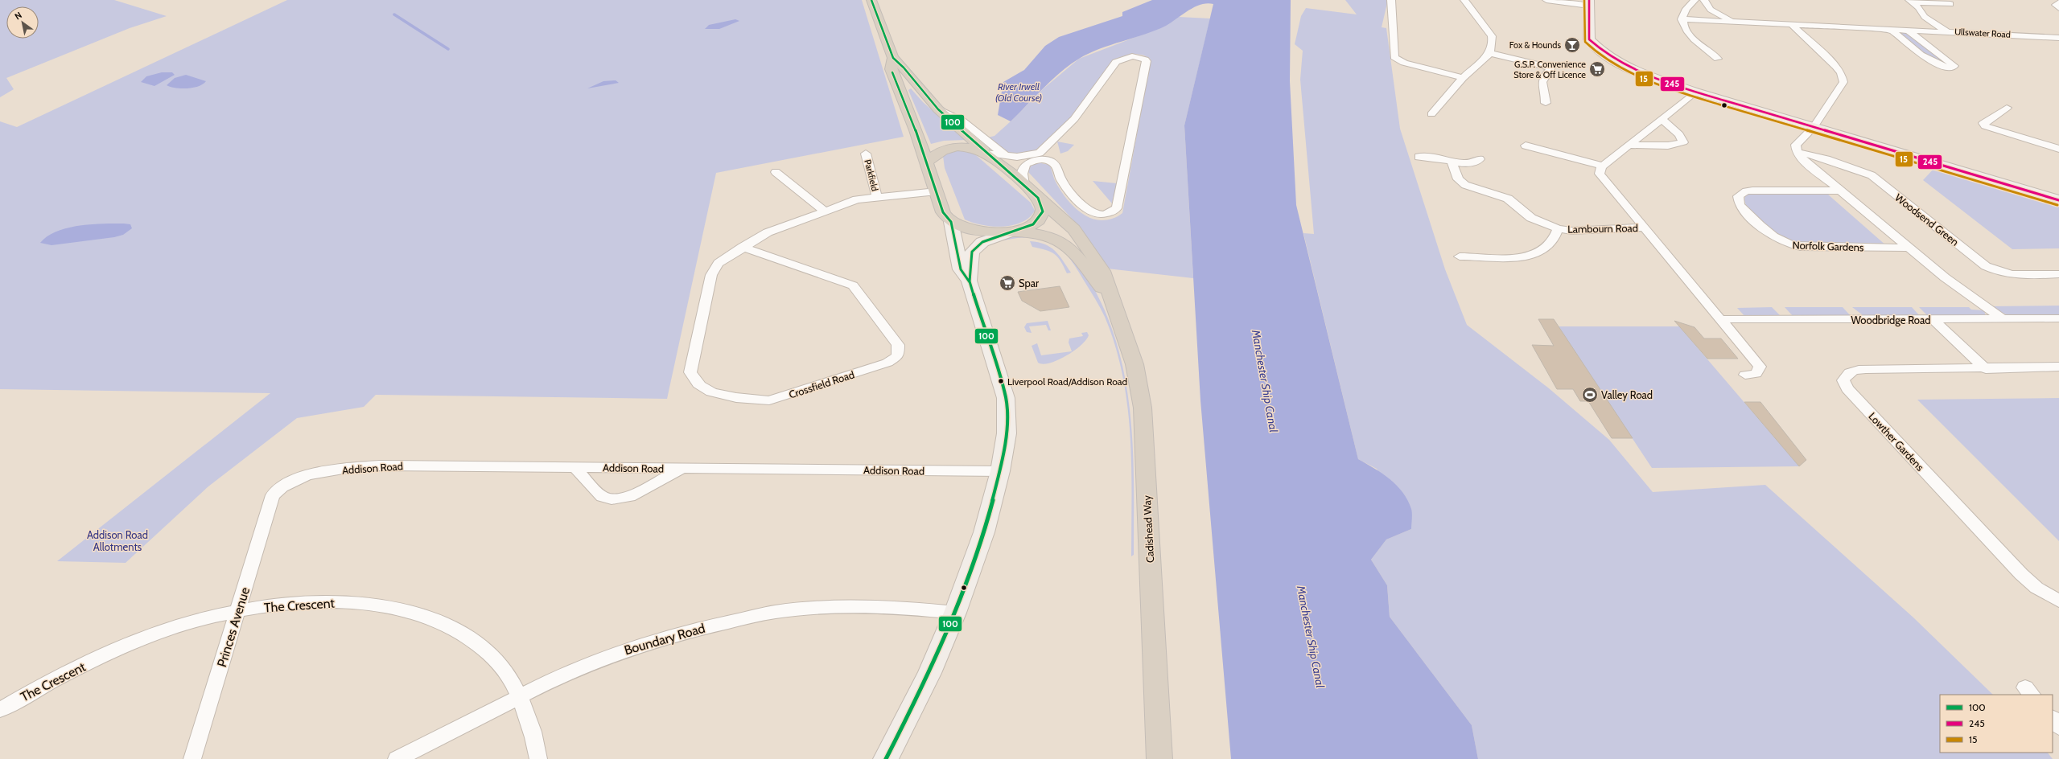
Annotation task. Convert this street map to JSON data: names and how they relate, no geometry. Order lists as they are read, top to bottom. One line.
{"streets":{"highway":["Cadishead Way"],"street":["Ullswater Road","Parkfield","Woodsend Green","Lambourn Road","Norfolk Gardens","Woodbridge Road","Crossfield Road","Lowther Gardens","Addison Road","The Crescent","Princes Avenue","Boundary Road"]},"crossings":[["Parkfield","Crossfield Road"],["Addison Road","Princes Avenue"],["The Crescent","Princes Avenue"],["The Crescent","Boundary Road"]],"water":["River Irwell (Old Course)","Manchester Ship Canal"],"parks":["Addison Road Allotments"],"places":{"bar":["Fox & Hounds"],"supermarket":["G.S.P. Convenience Store & Off Licence","Spar"],"other":["Liverpool Road/Addison Road"],"sports":["Valley Road"]},"lines":["transit line 100","transit line 245","transit line 15"],"legend":["100","245","15"],"north":"top left"}
